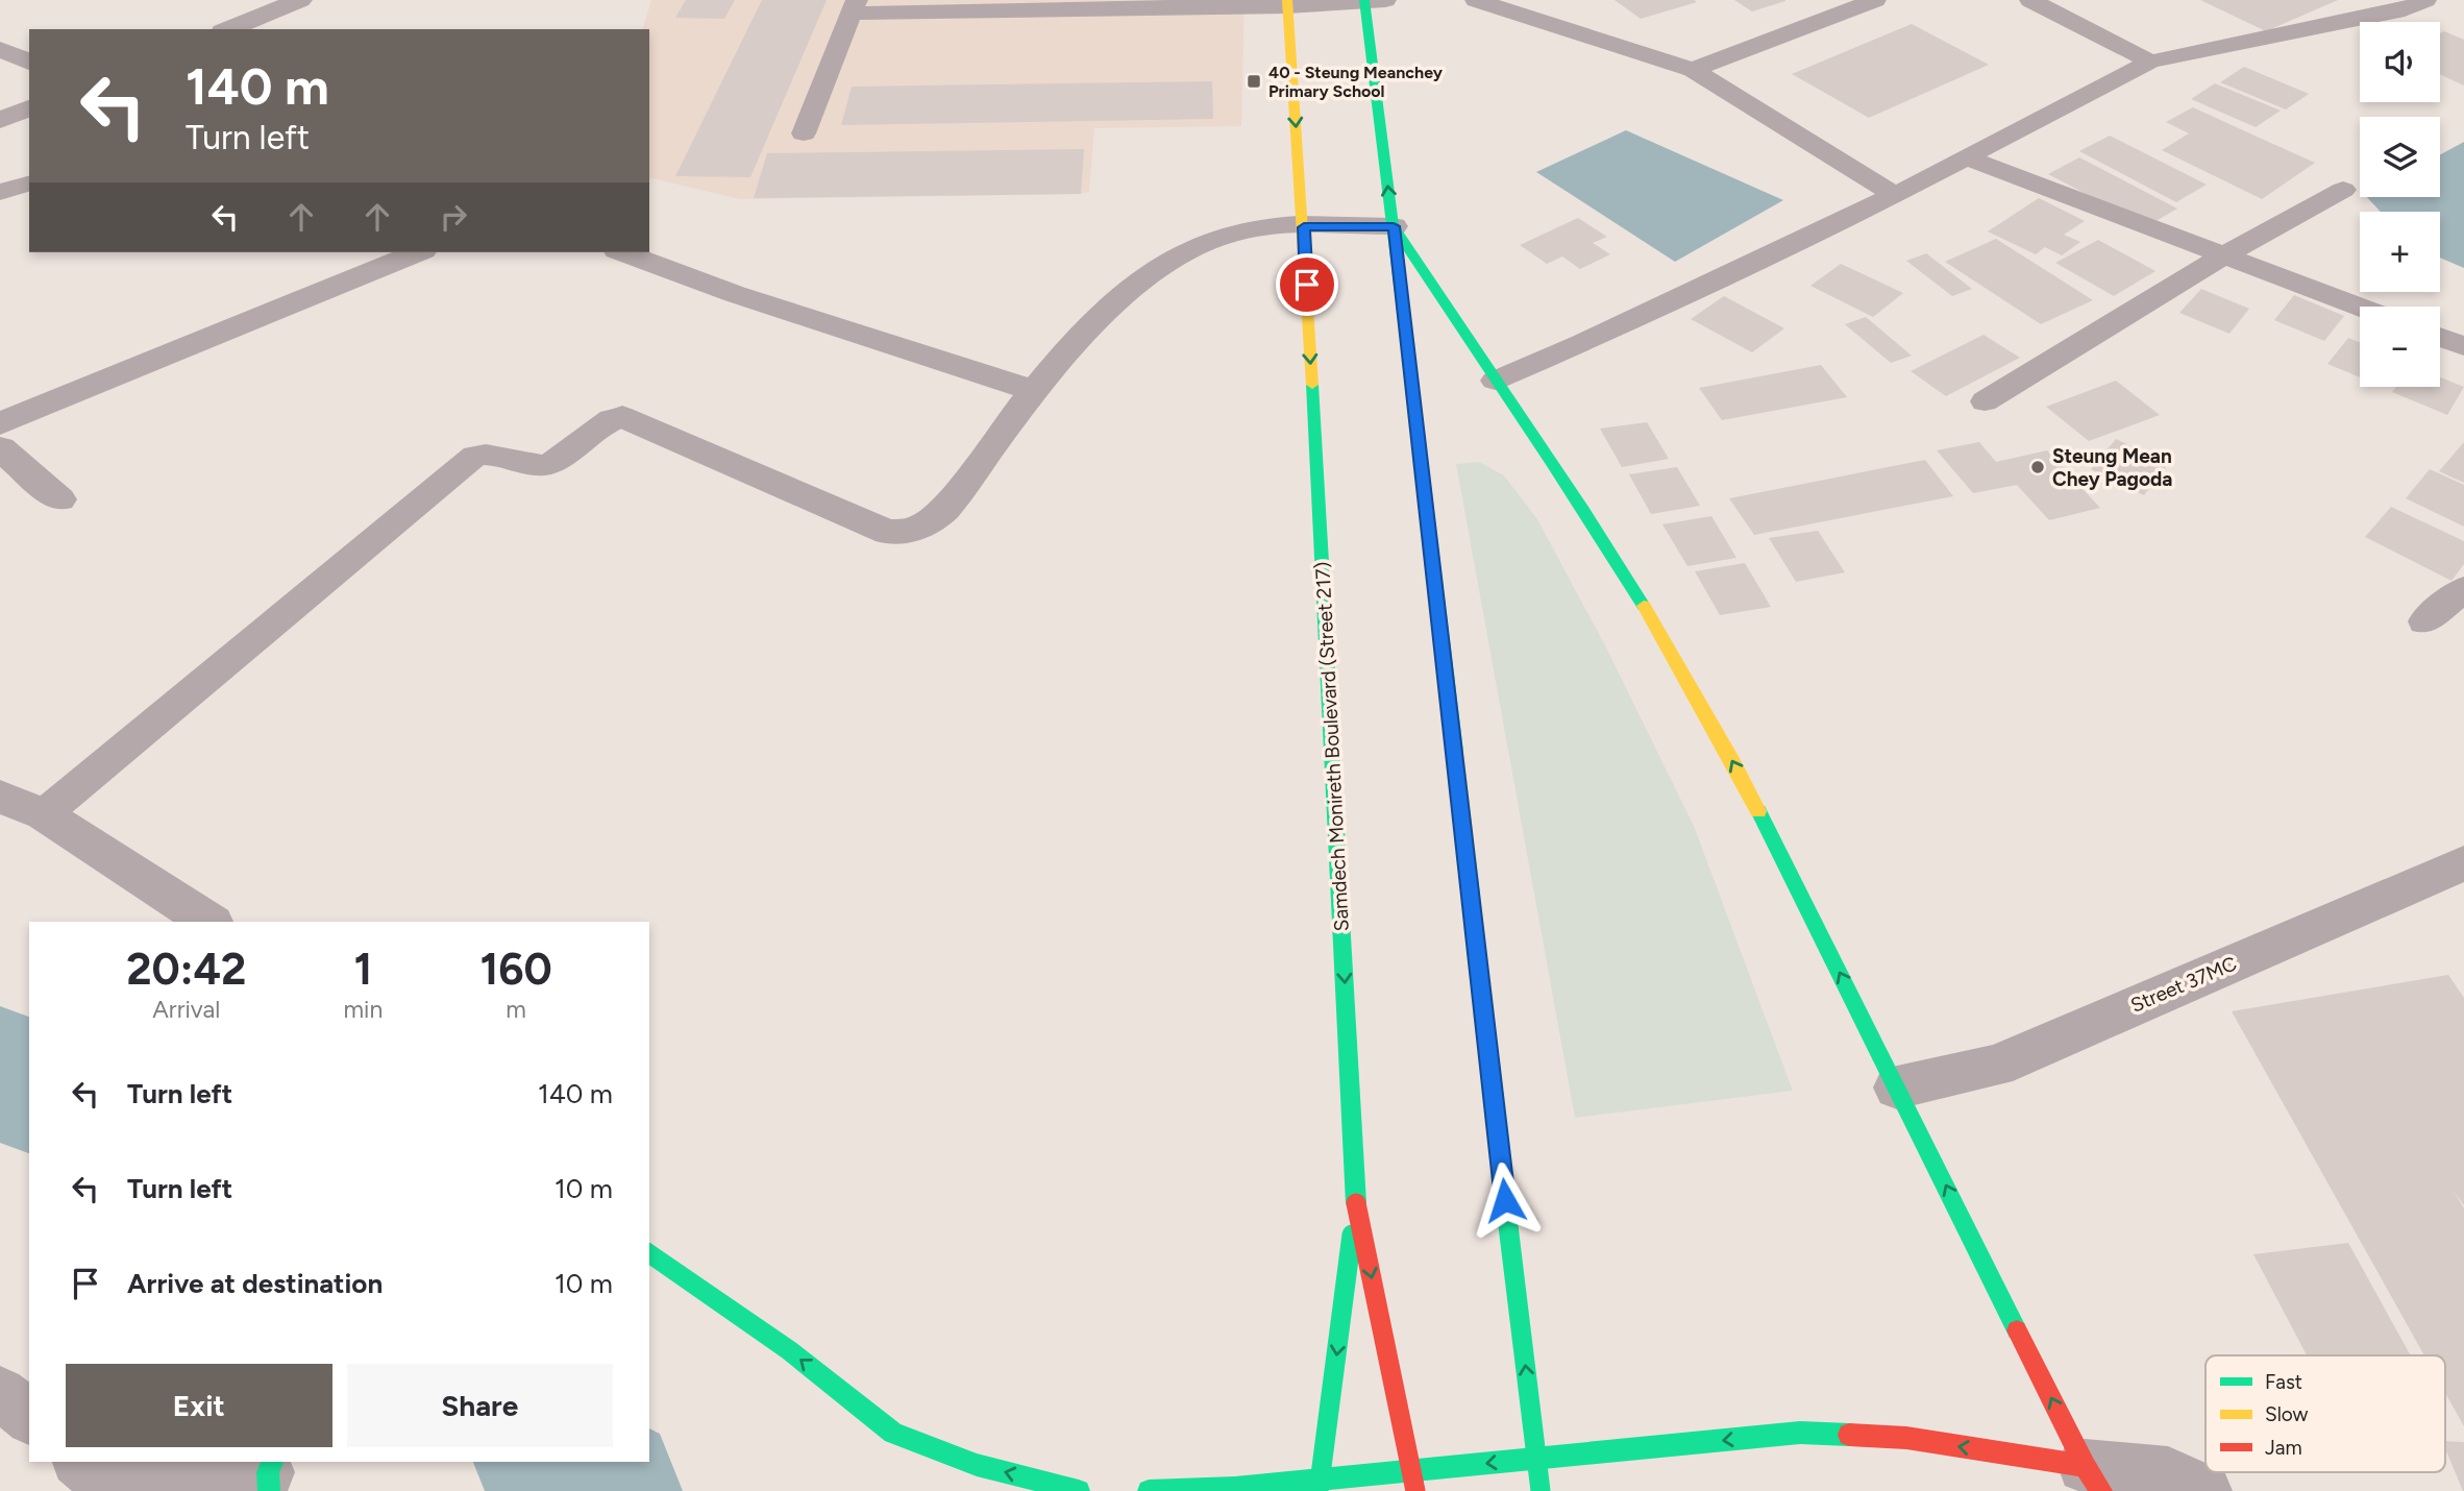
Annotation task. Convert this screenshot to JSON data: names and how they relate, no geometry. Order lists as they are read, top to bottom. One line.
{"streets":{"main road":["Samdech Monireth Boulevard (Street 217)"],"street":["Street 37MC"]},"places":{"transit":["40 - Steung Meanchey Primary School"],"other":["Steung Mean Chey Pagoda"]},"legend":["Fast","Slow","Jam"],"page":{"map_buttons":["+","−"],"turn":["140 m","Turn left"],"eta":["20:42","Arrival","1","min","160","m"],"list":[{"name":"Turn left","value":"140 m"},{"name":"Turn left","value":"10 m"},{"name":"Arrive at destination","value":"10 m"}],"buttons":["Exit","Share"]}}
